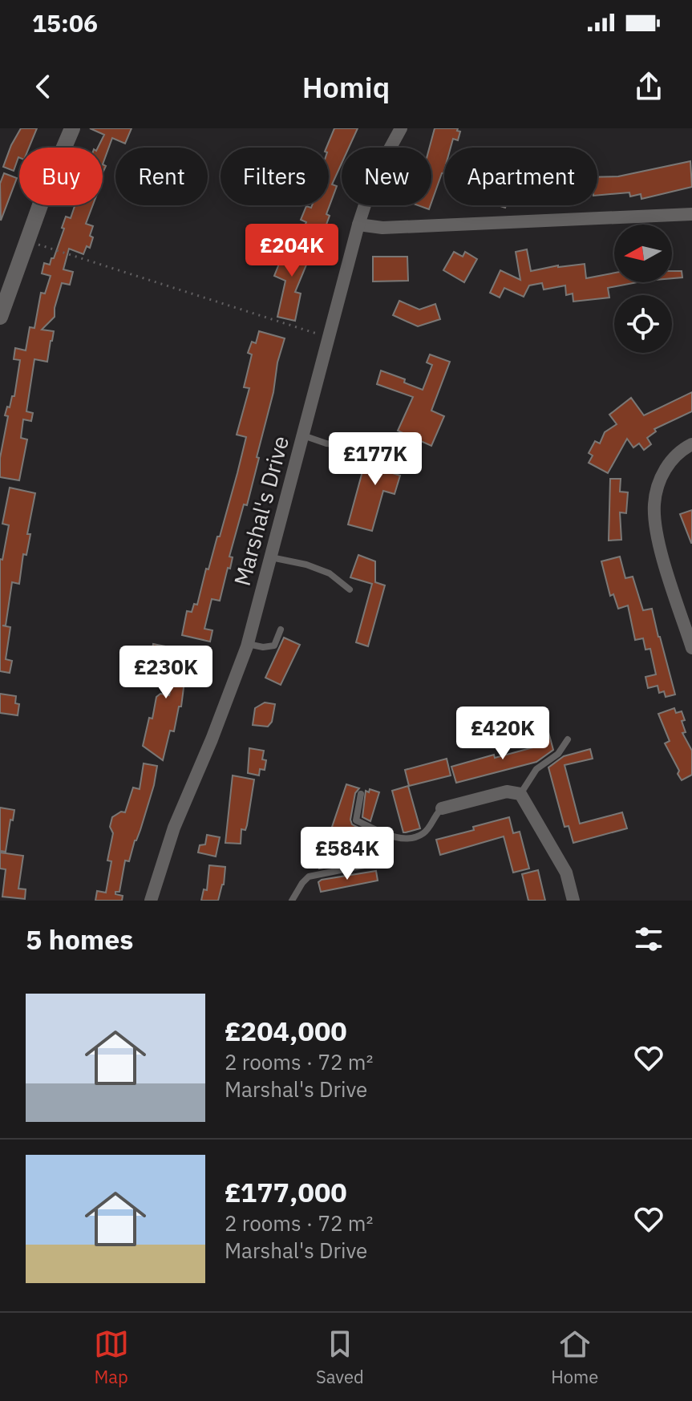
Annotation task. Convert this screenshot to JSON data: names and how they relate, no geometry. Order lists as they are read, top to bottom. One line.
{"streets":{"street":["Marshal's Drive"]},"north":"left","page":{"status":"15:06","header":"Homiq","chip":["Buy","Rent","Filters","New","Apartment"],"price":["£204K","£177K","£230K","£420K","£584K"],"heading":"5 homes","list":[{"name":"£204,000","note":"2 rooms · 72 m² · Marshal's Drive"},{"name":"£177,000","note":"2 rooms · 72 m² · Marshal's Drive"}],"tabs":["Map","Saved","Home"]}}
